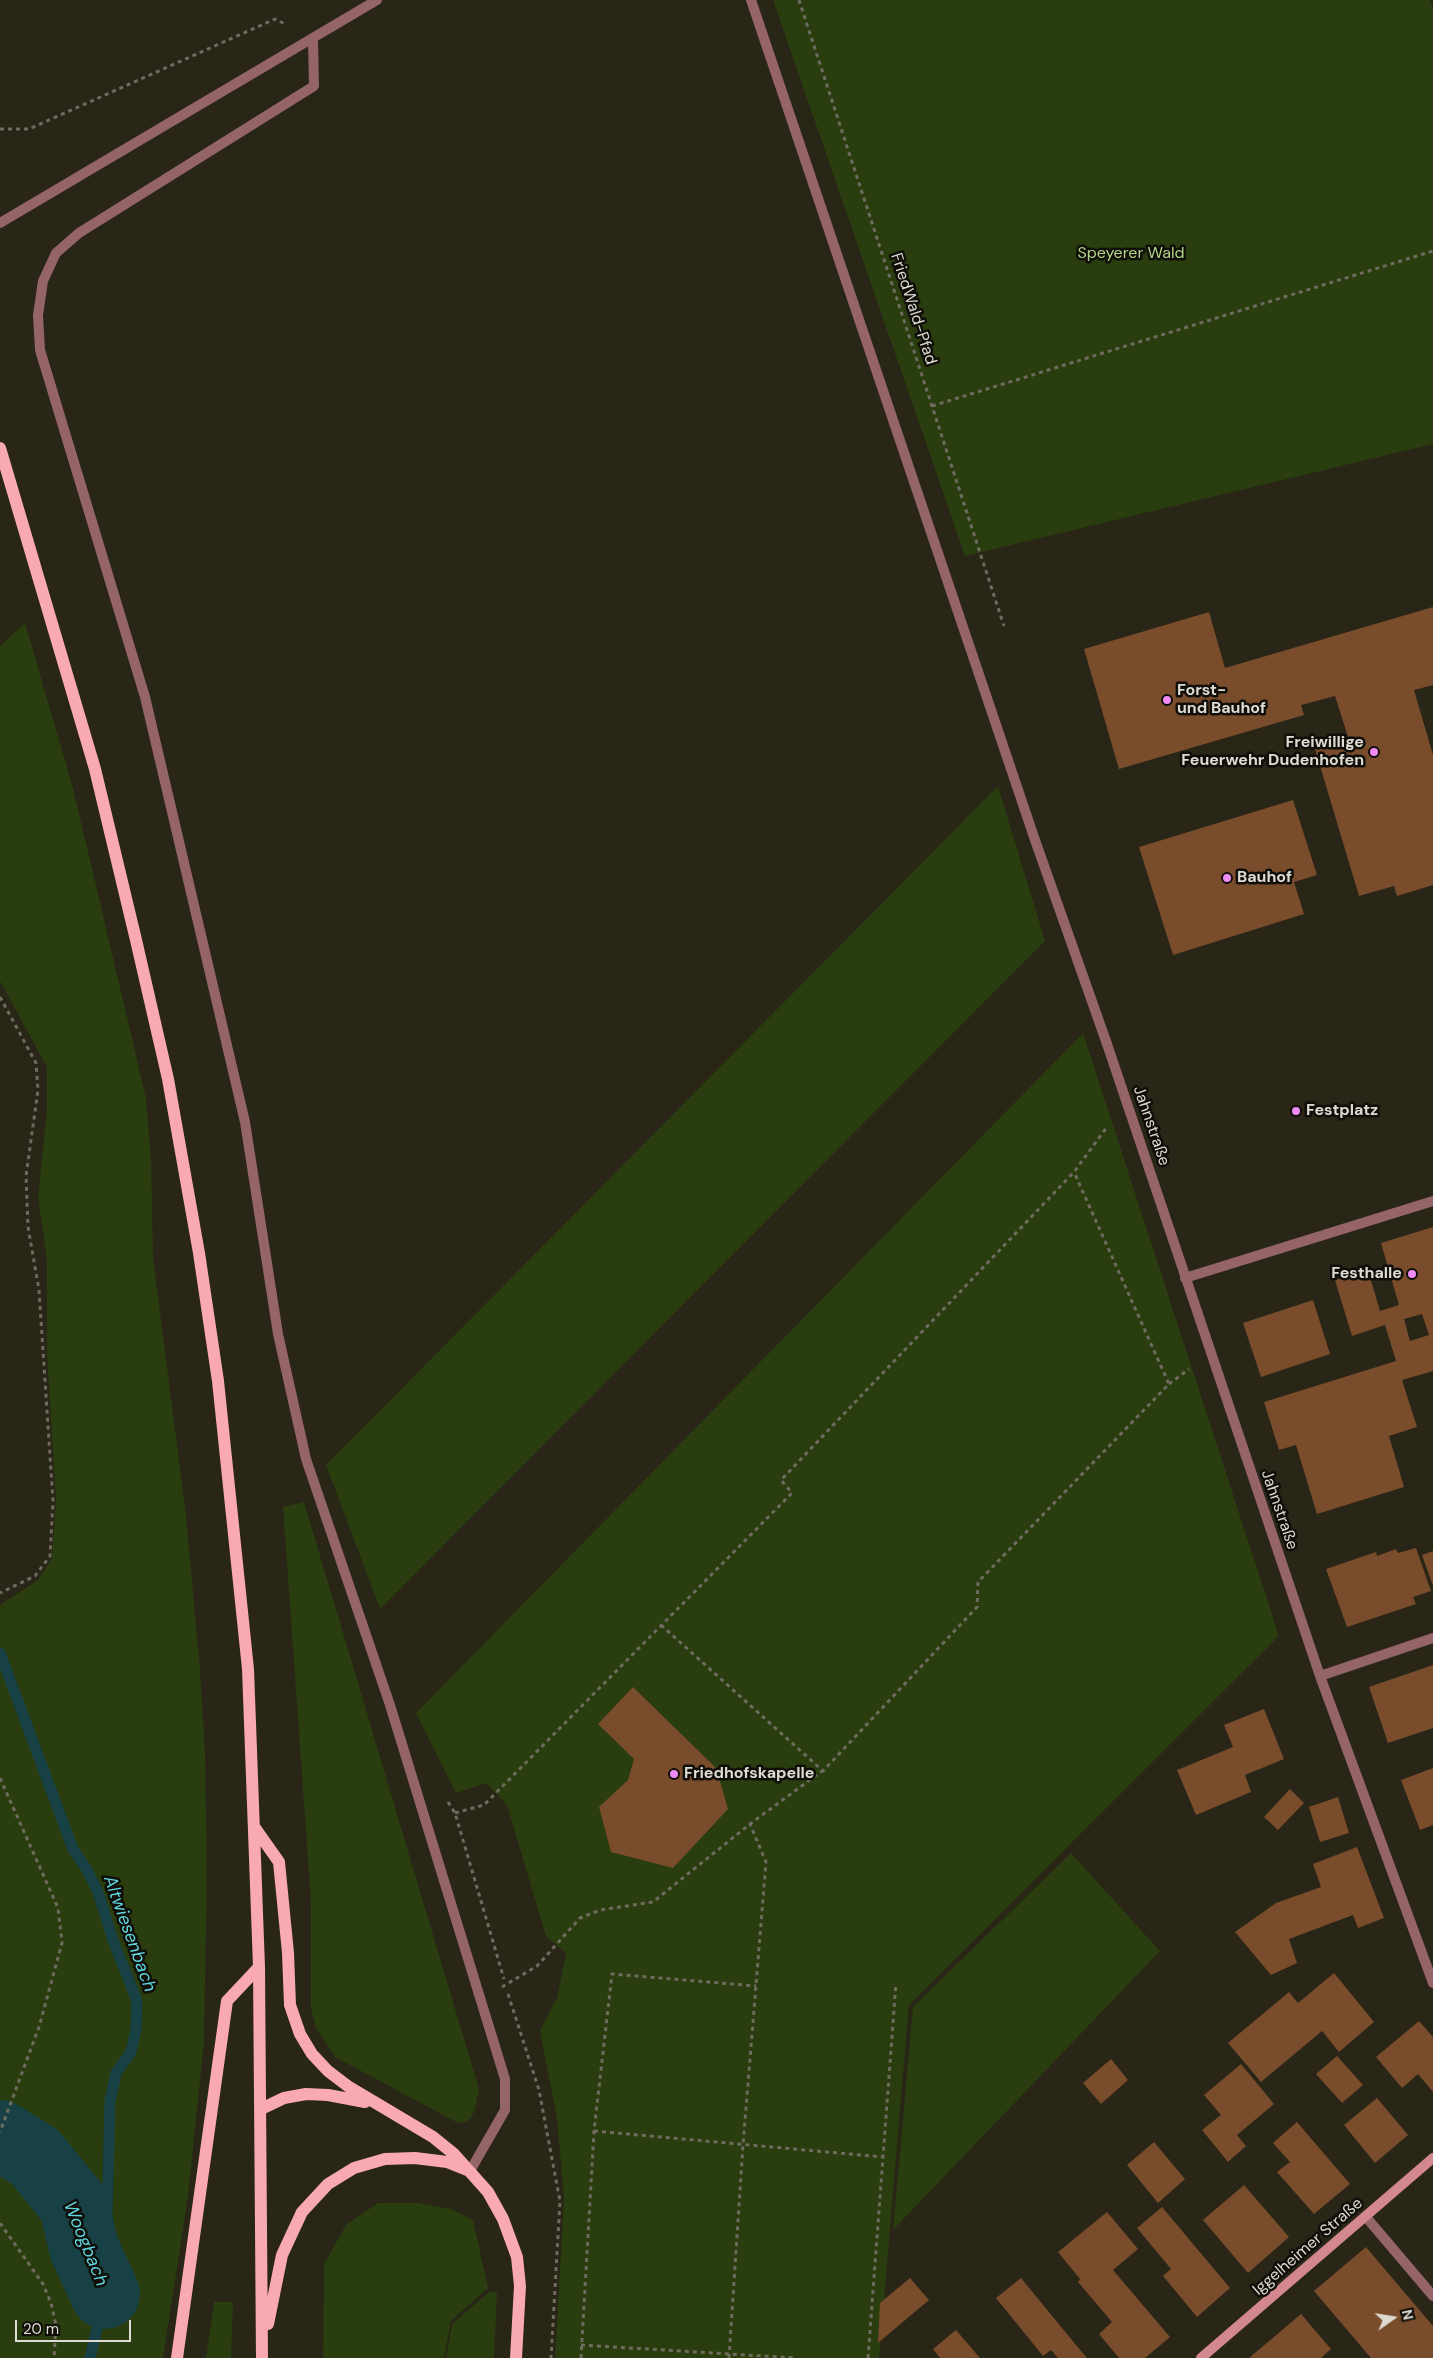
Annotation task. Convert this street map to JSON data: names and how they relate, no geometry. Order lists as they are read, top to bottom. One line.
{"streets":{"street":["Jahnstraße","Iggelheimer Straße"],"path":["FriedWald-Pfad"]},"water":["Altwiesenbach","Woogbach"],"parks":["Speyerer Wald"],"places":["Forst- und Bauhof","Freiwillige Feuerwehr Dudenhofen","Bauhof","Festplatz","Festhalle","Friedhofskapelle"],"scale_bar":"20 m","north":"right"}
